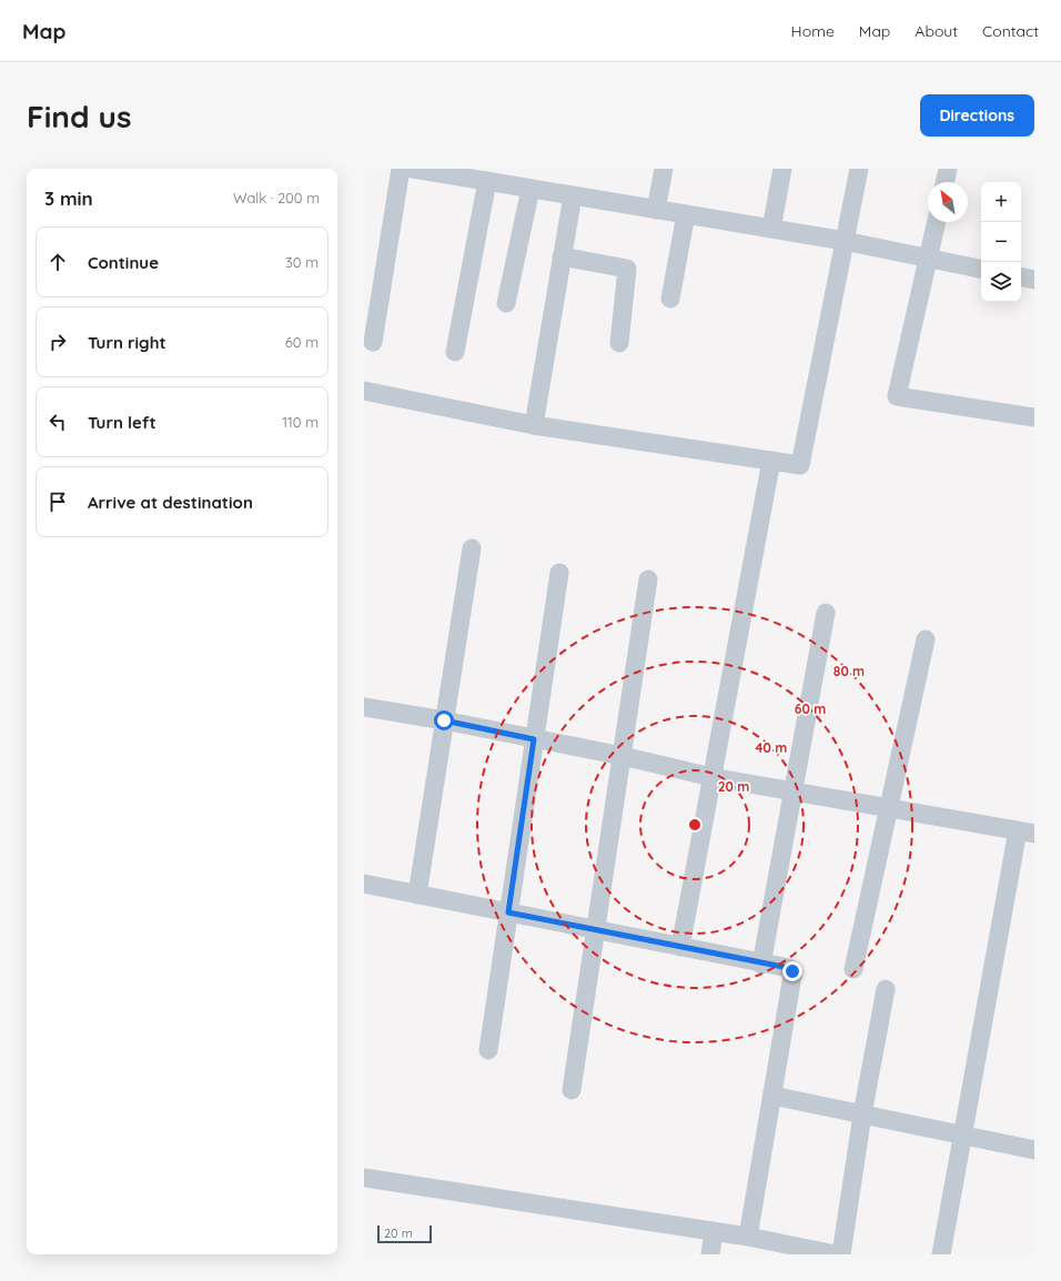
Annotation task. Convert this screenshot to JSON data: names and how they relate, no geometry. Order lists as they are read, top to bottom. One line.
{"scale_bar":"20 m","north":"top left","page":{"header":"Map","nav":["Home","Map","About","Contact"],"buttons":"Directions","title":"Find us","heading":["3 min","Walk · 200 m"],"map_buttons":["+","−"],"list":[["Continue","30 m"],["Turn right","60 m"],["Turn left","110 m"],"Arrive at destination"],"scale":"20 m"},"rings":["80 m","60 m","40 m","20 m"]}
